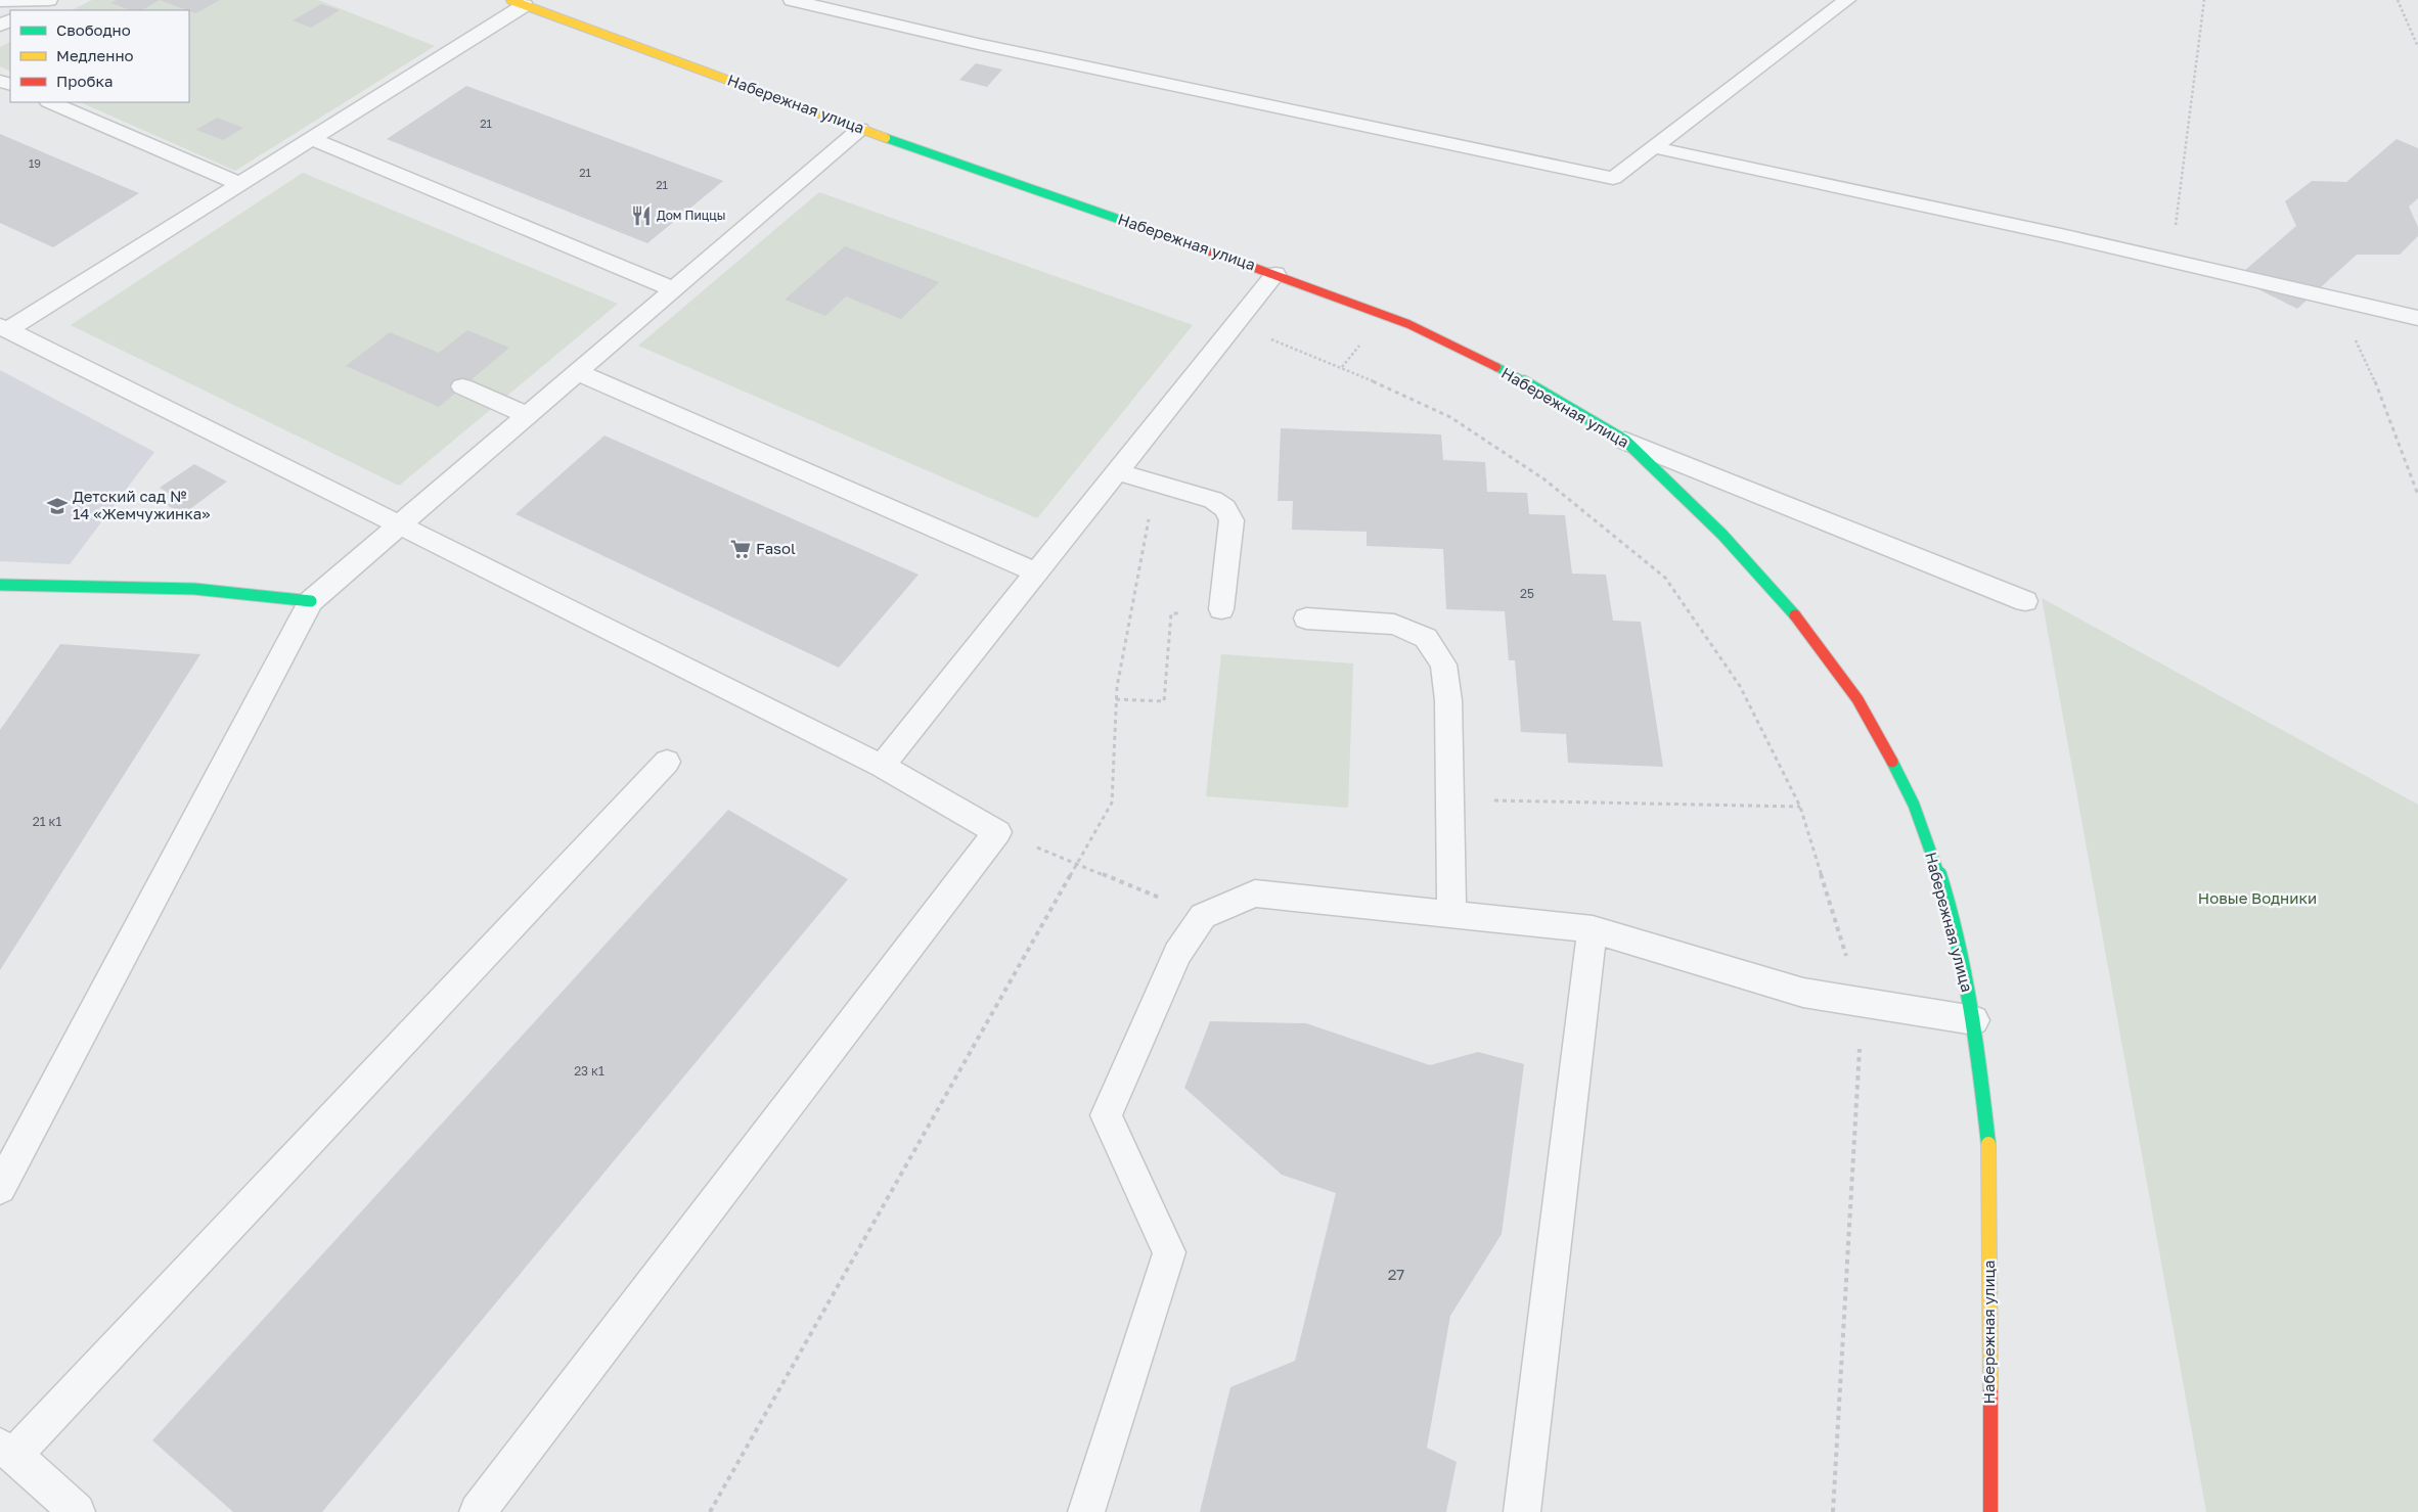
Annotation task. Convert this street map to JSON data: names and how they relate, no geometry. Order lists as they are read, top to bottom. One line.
{"streets":{"street":["Набережная улица"]},"parks":["Новые Водники"],"places":{"restaurant":["Дом Пиццы"],"school or university":["Детский сад № 14 «Жемчужинка»"],"supermarket":["Fasol"]},"house_numbers":["21","19","21","21","25","21 к1","23 к1","27"],"legend":["Свободно","Медленно","Пробка"]}
